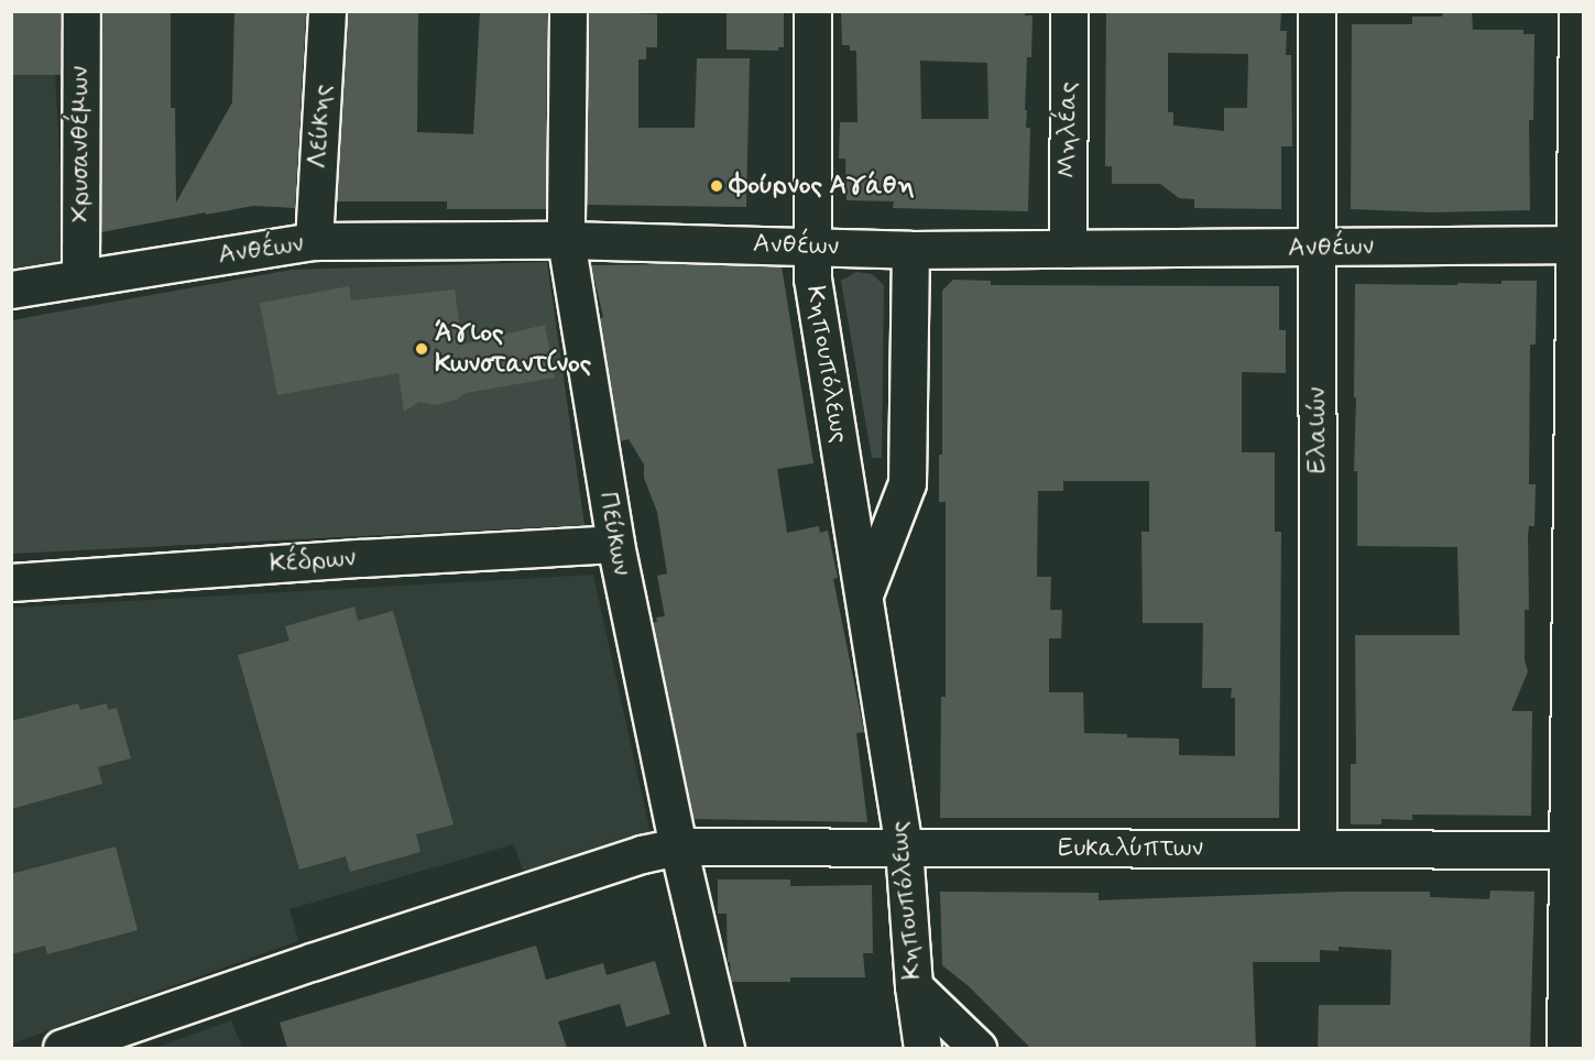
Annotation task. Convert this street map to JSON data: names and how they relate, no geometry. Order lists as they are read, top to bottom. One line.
{"streets":{"street":["Λεύκης","Μηλέας","Χρυσανθέμων","Ανθέων","Κηπουπόλεως","Ελαιών","Πεύκων","Κέδρων","Ευκαλύπτων"]},"crossings":[["Λεύκης","Ανθέων"],["Μηλέας","Ανθέων"],["Χρυσανθέμων","Ανθέων"],["Ανθέων","Κηπουπόλεως"],["Ανθέων","Ελαιών"],["Ανθέων","Πεύκων"],["Κηπουπόλεως","Ευκαλύπτων"],["Ελαιών","Ευκαλύπτων"],["Πεύκων","Κέδρων"],["Πεύκων","Ευκαλύπτων"]],"places":["Φούρνος Αγάθη","Άγιος Κωνσταντίνος"]}
